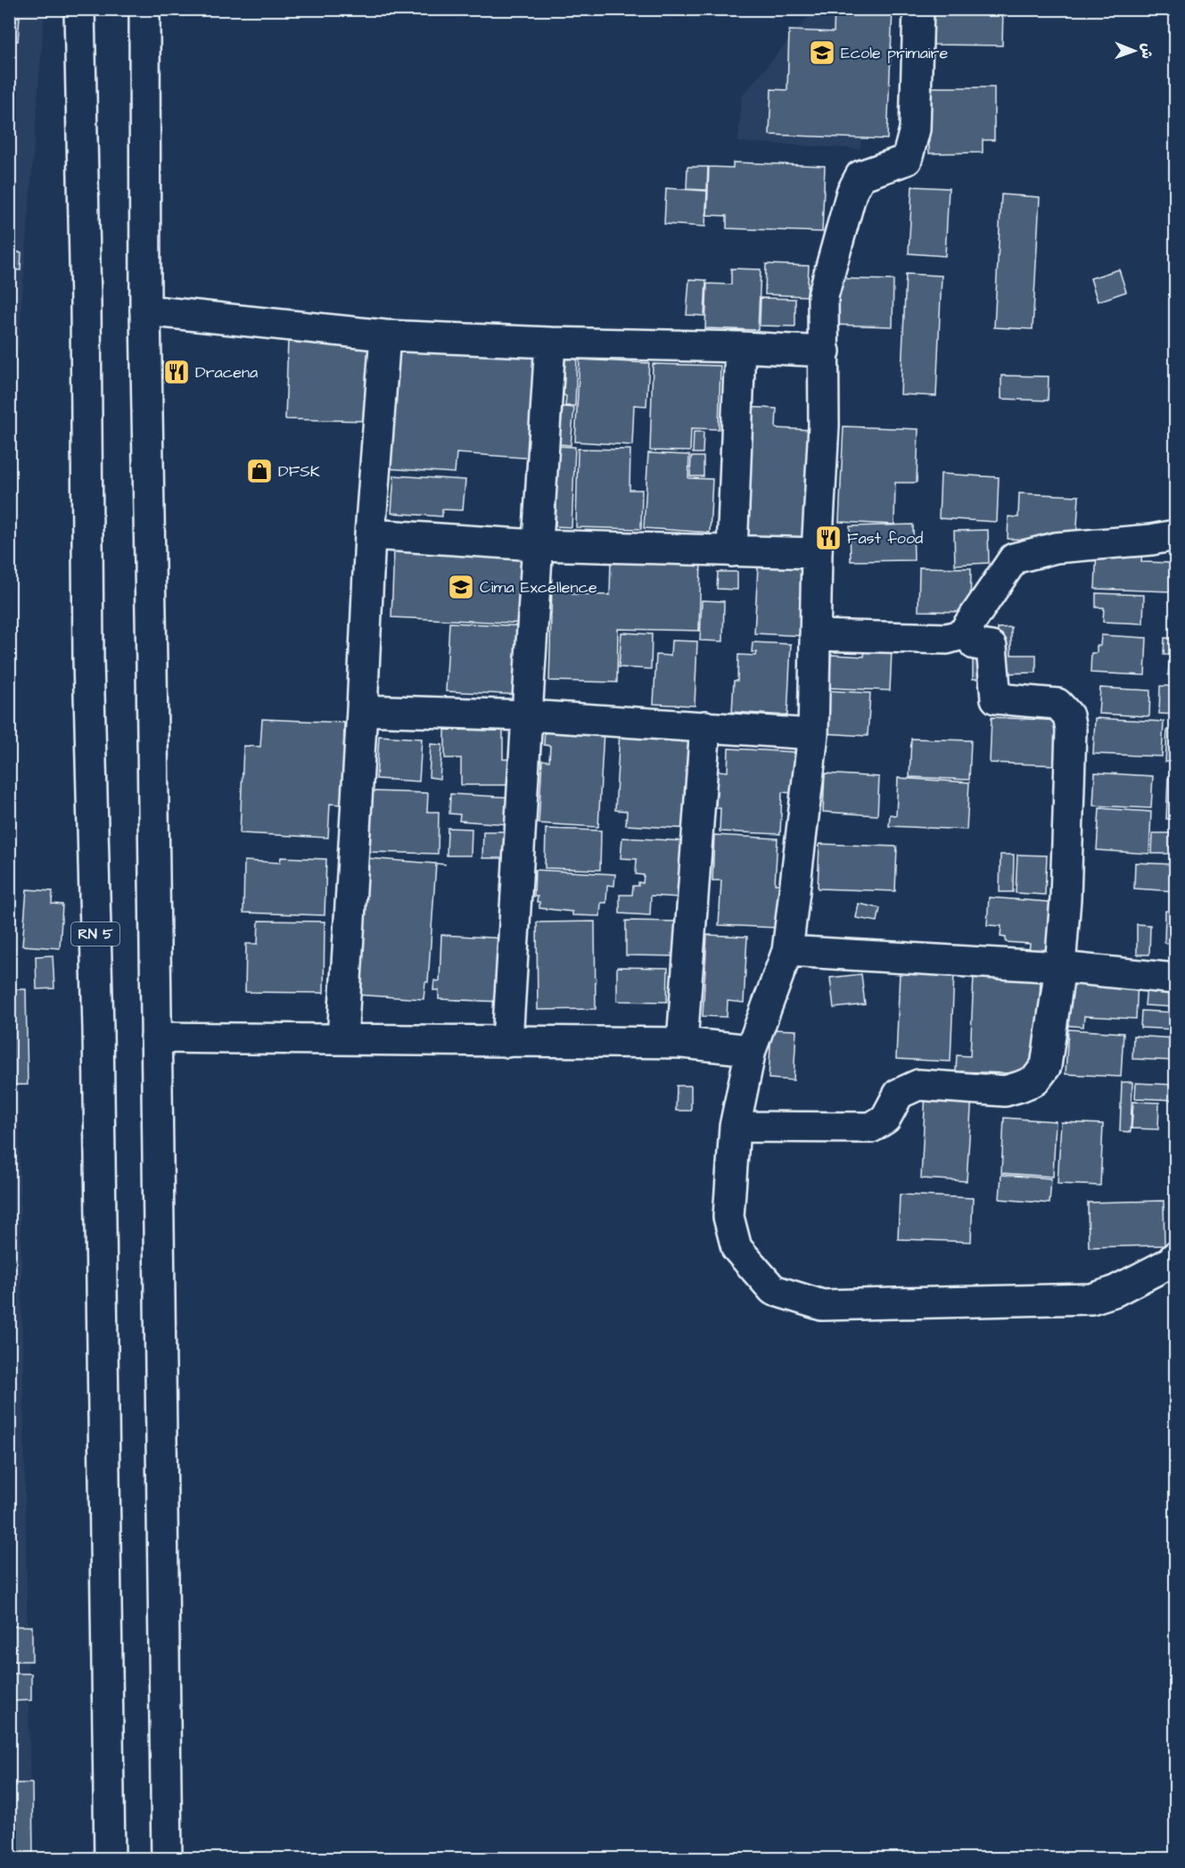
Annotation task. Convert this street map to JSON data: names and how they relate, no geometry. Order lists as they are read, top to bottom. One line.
{"streets":{"main road":["RN 5"]},"places":{"school or university":["Ecole primaire","Cima Excellence"],"restaurant":["Dracena","Fast food"],"shop":["DFSK"]},"north":"right"}
